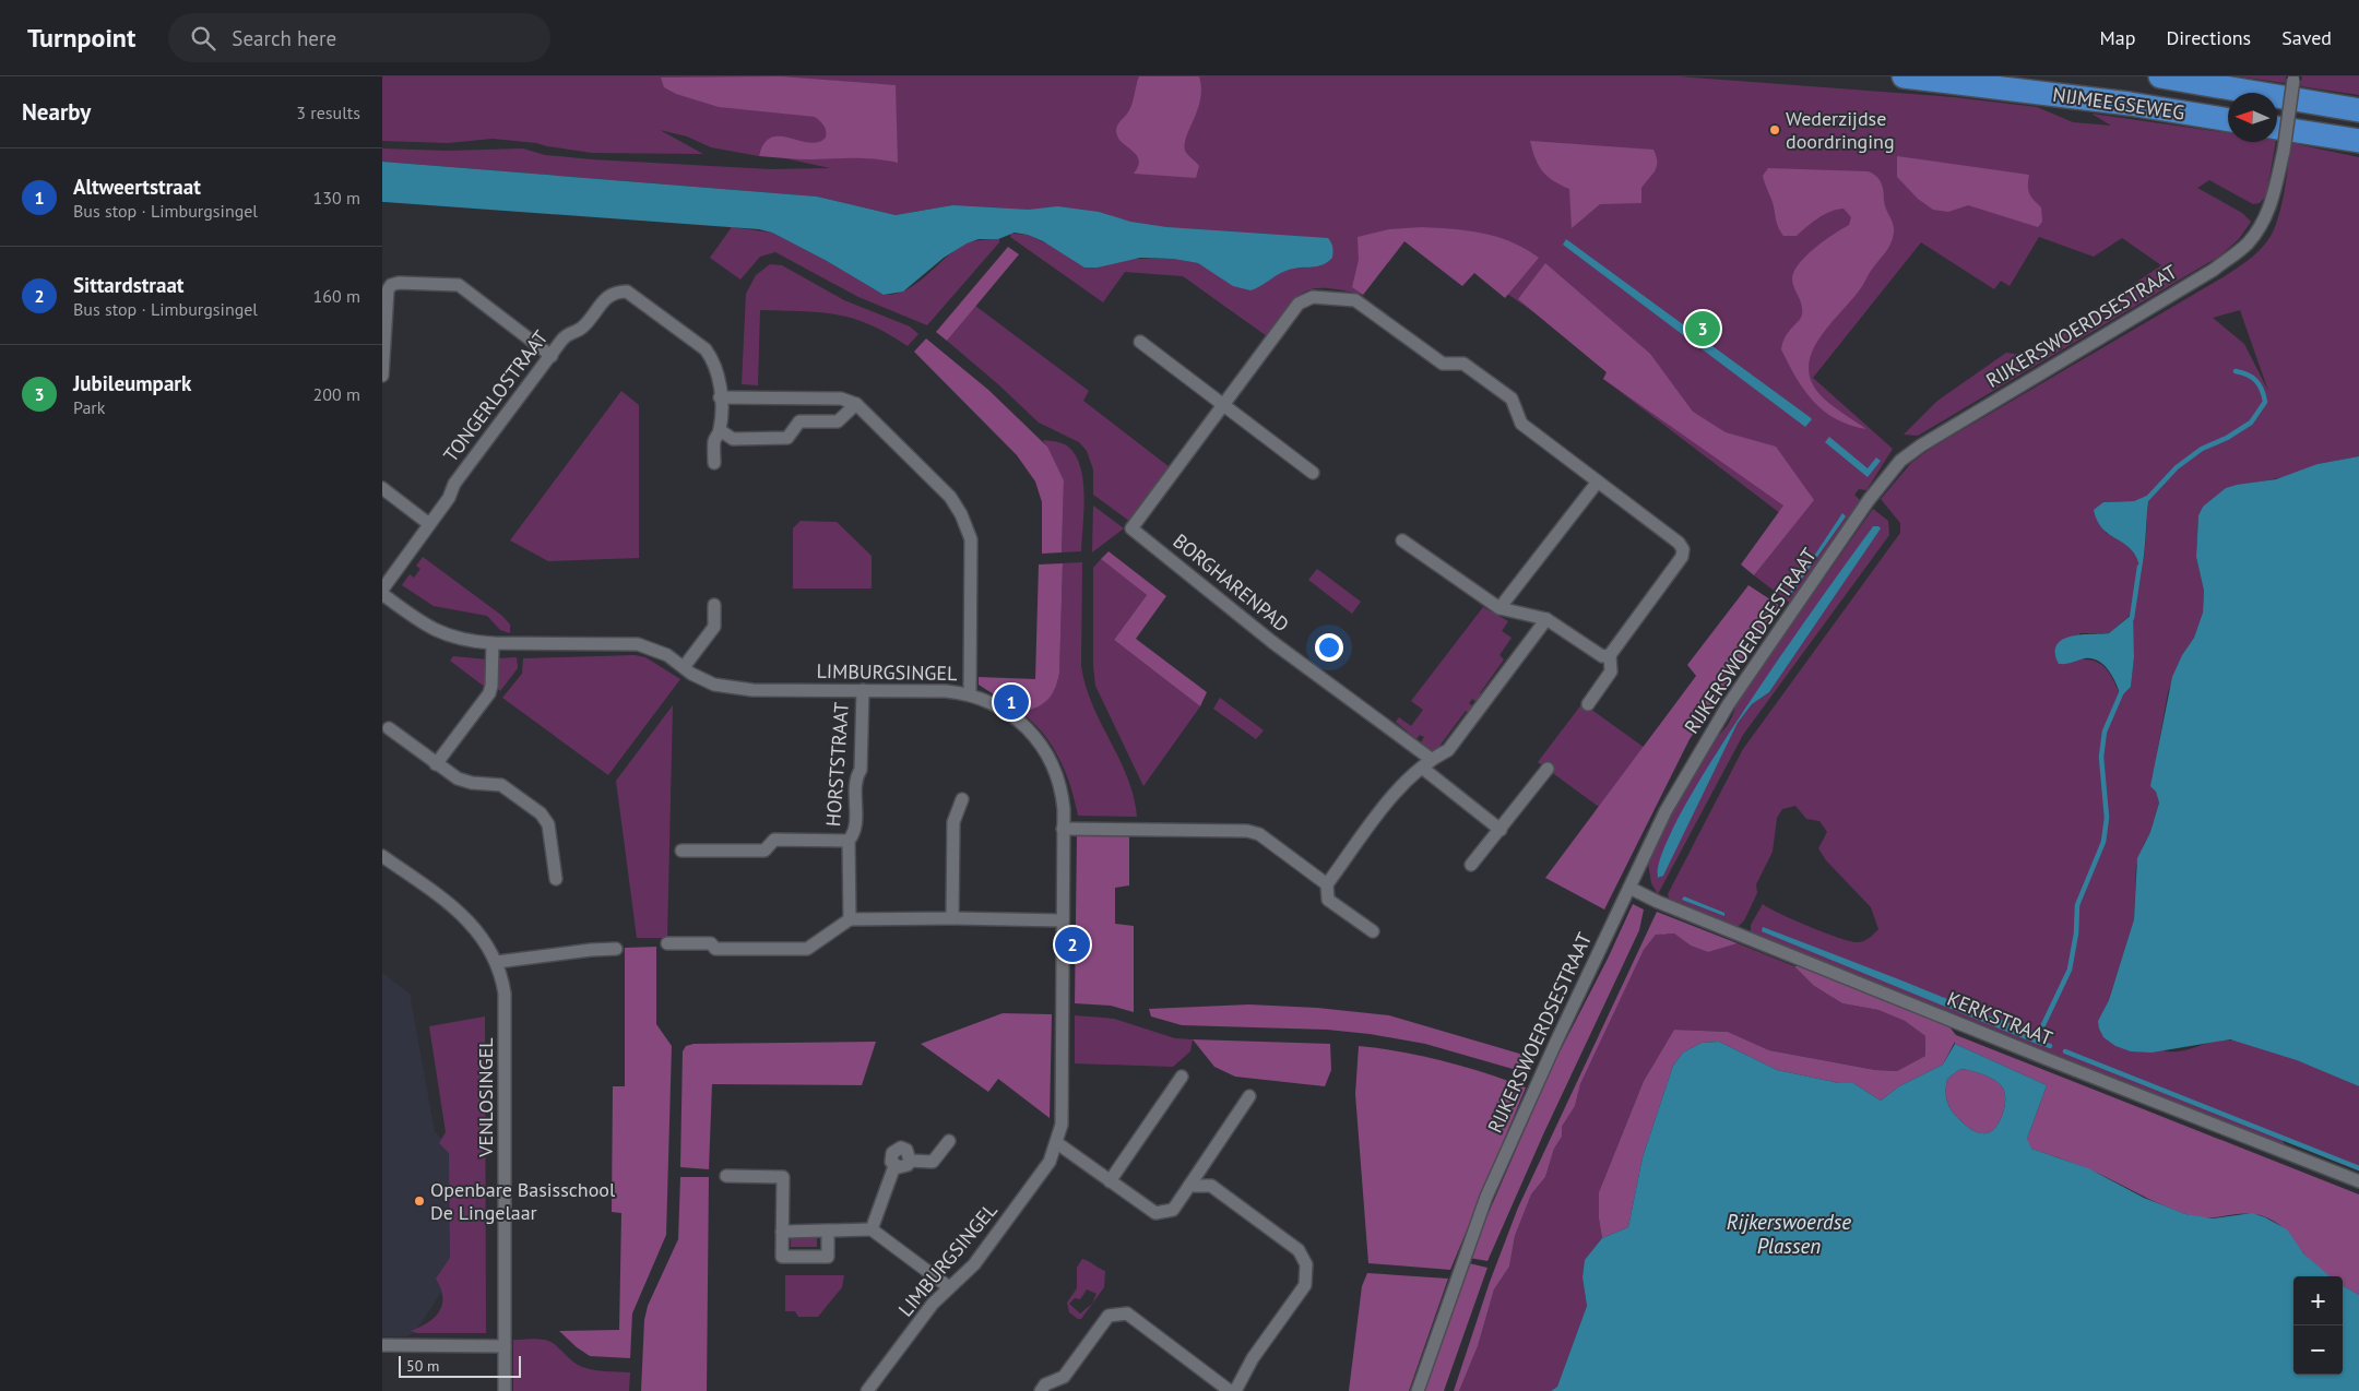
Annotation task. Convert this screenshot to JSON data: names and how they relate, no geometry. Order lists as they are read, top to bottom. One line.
{"streets":{"highway":["NIJMEEGSEWEG"],"street":["RIJKERSWOERDSESTRAAT","TONGERLOSTRAAT","BORGHARENPAD","LIMBURGSINGEL","HORSTSTRAAT","KERKSTRAAT","VENLOSINGEL"]},"crossings":[["RIJKERSWOERDSESTRAAT","KERKSTRAAT"],["TONGERLOSTRAAT","LIMBURGSINGEL"],["LIMBURGSINGEL","HORSTSTRAAT"]],"water":["Rijkerswoerdse Plassen"],"places":["Wederzijdse doordringing","Openbare Basisschool De Lingelaar"],"scale_bar":"50 m","north":"left","page":{"header":"Turnpoint","search":"Search here","nav":["Map","Directions","Saved"],"heading":["Nearby","3 results"],"list":[{"mark":"1","name":"Altweertstraat","note":"Bus stop · Limburgsingel","value":"130 m"},{"mark":"2","name":"Sittardstraat","note":"Bus stop · Limburgsingel","value":"160 m"},{"mark":"3","name":"Jubileumpark","note":"Park","value":"200 m"}],"pins":["3","1","2"],"map_buttons":["+","−"],"scale":"50 m"}}
